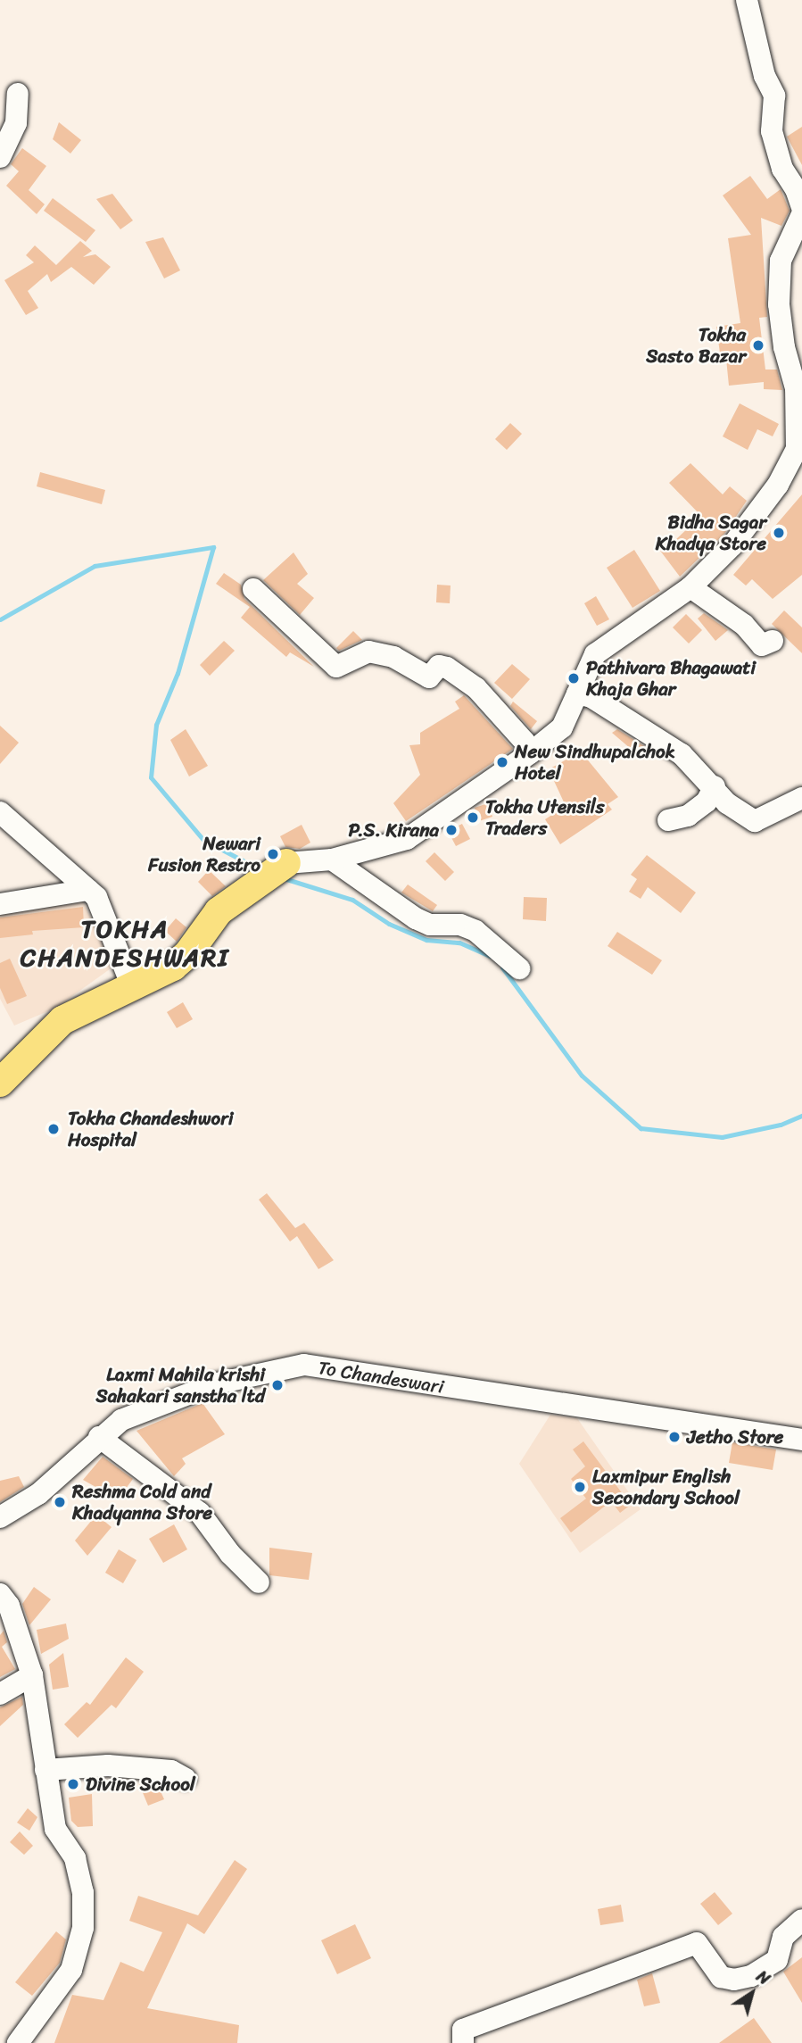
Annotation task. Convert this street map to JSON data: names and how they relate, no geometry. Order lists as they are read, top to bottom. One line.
{"streets":{"street":["To Chandeswari"]},"districts":["TOKHA CHANDESHWARI"],"places":["Tokha Sasto Bazar","Bidha Sagar Khadya Store","Pathivara Bhagawati Khaja Ghar","New Sindhupalchok Hotel","Tokha Utensils Traders","P.S. Kirana","Newari Fusion Restro","Tokha Chandeshwori Hospital","Laxmi Mahila krishi Sahakari sanstha ltd","Jetho Store","Laxmipur English Secondary School","Reshma Cold and Khadyanna Store","Divine School"],"north":"top right"}
